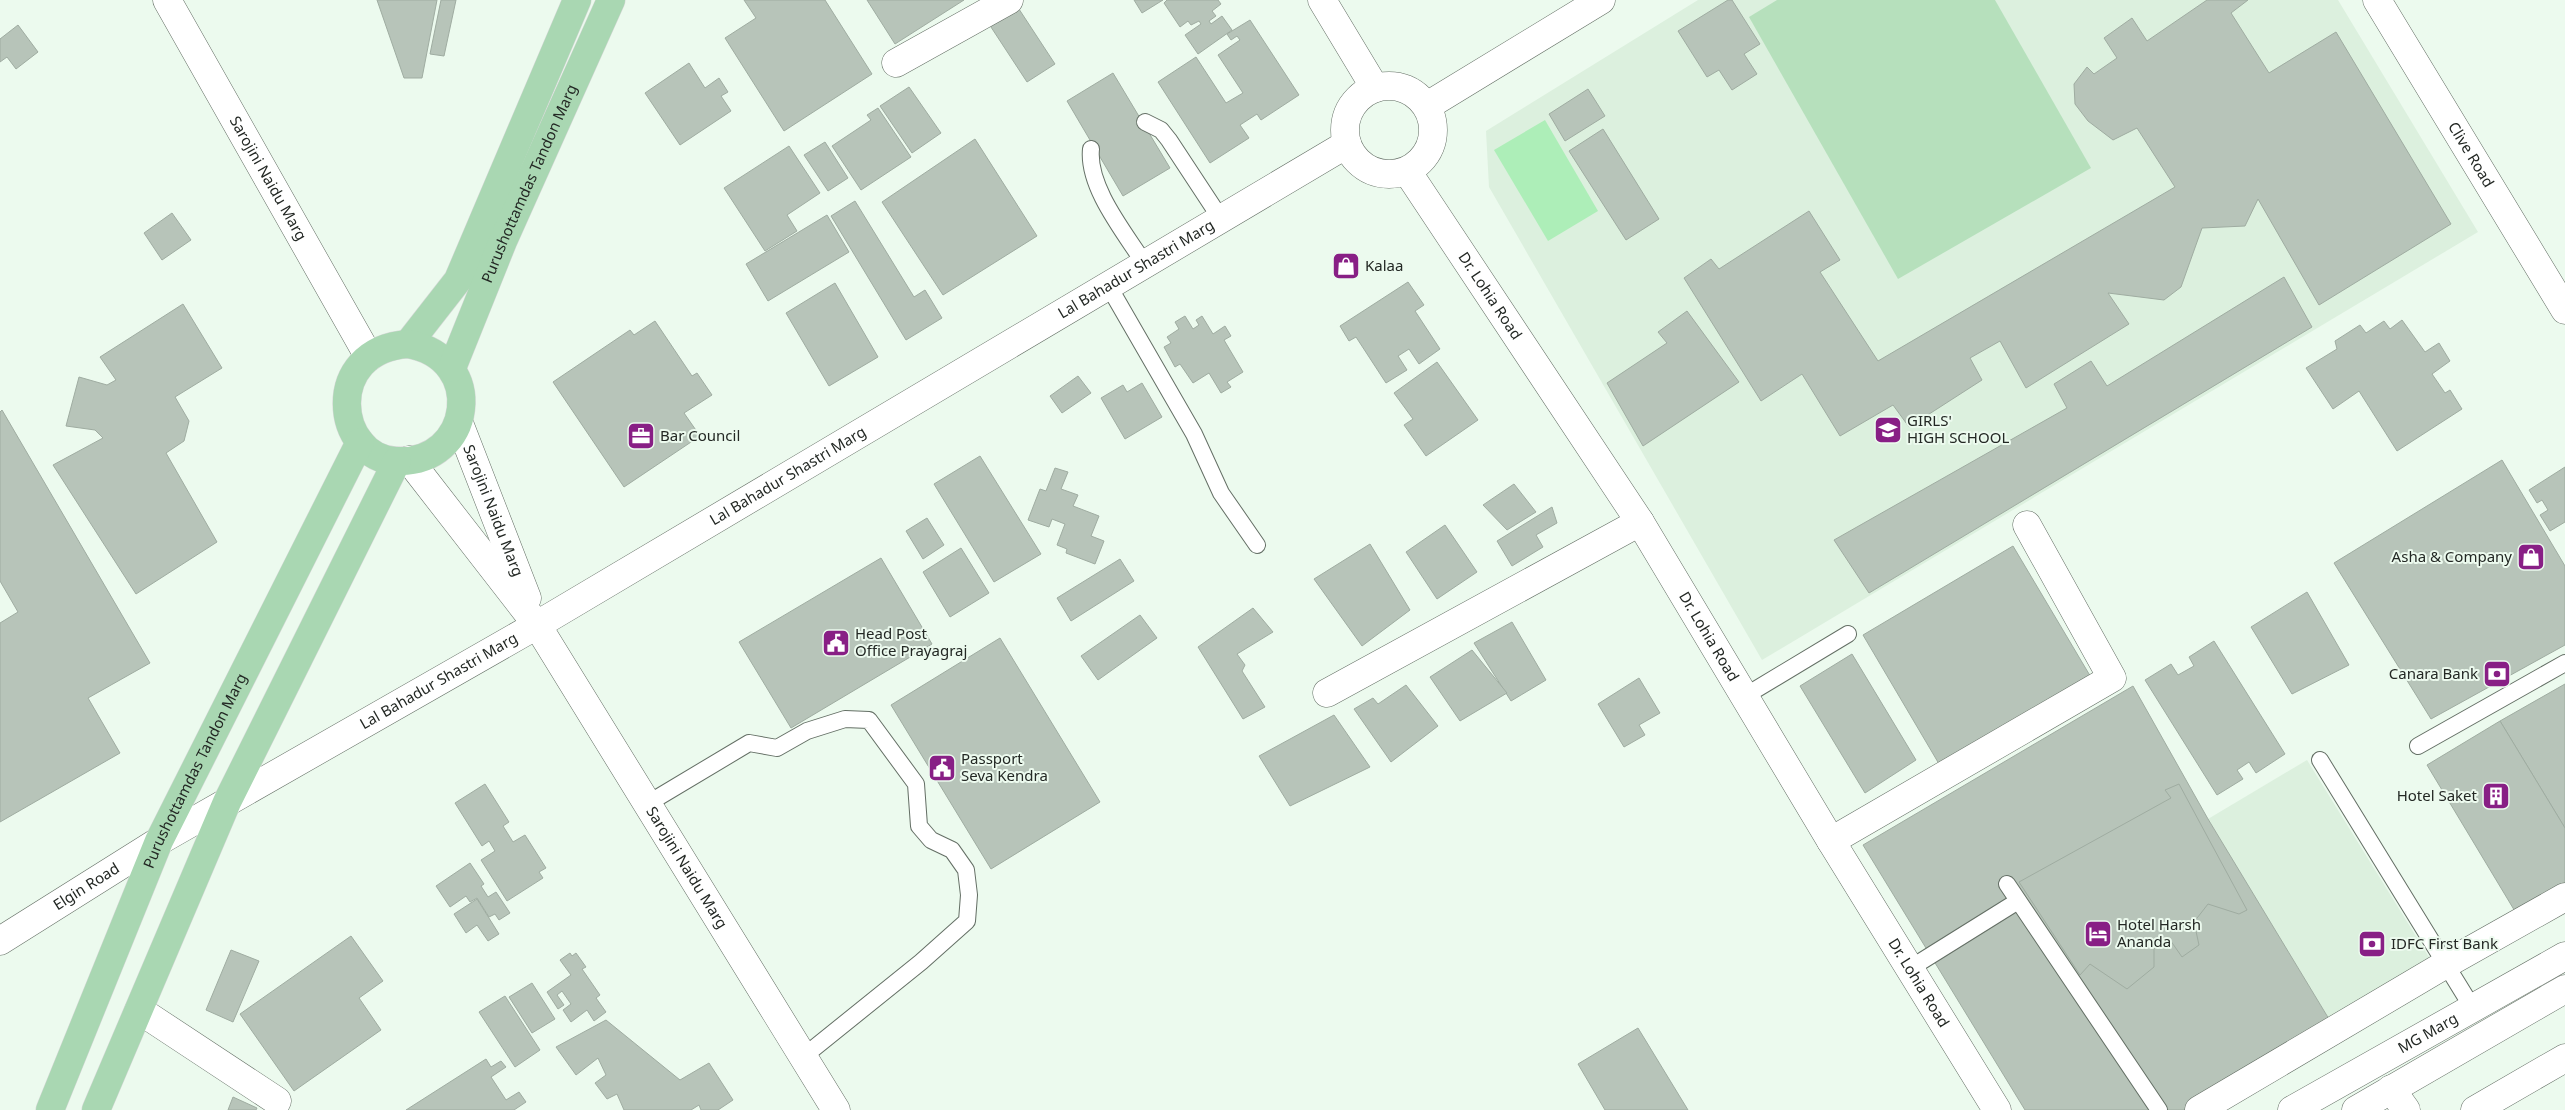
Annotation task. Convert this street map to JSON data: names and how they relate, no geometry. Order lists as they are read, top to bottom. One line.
{"streets":{"main road":["Purushottamdas Tandon Marg"],"street":["Clive Road","Sarojini Naidu Marg","Lal Bahadur Shastri Marg","Dr. Lohia Road","Elgin Road","MG Marg"]},"crossings":[["Sarojini Naidu Marg","Purushottamdas Tandon Marg"],["Sarojini Naidu Marg","Lal Bahadur Shastri Marg"],["Purushottamdas Tandon Marg","Elgin Road"],["Lal Bahadur Shastri Marg","Dr. Lohia Road"],["Lal Bahadur Shastri Marg","Elgin Road"]],"places":{"shop":["Kalaa","Asha & Company"],"school or university":["GIRLS' HIGH SCHOOL"],"office":["Bar Council"],"public building":["Head Post Office Prayagraj","Passport Seva Kendra"],"bank":["Canara Bank","IDFC First Bank"],"building":["Hotel Saket"],"hotel":["Hotel Harsh Ananda"]}}
